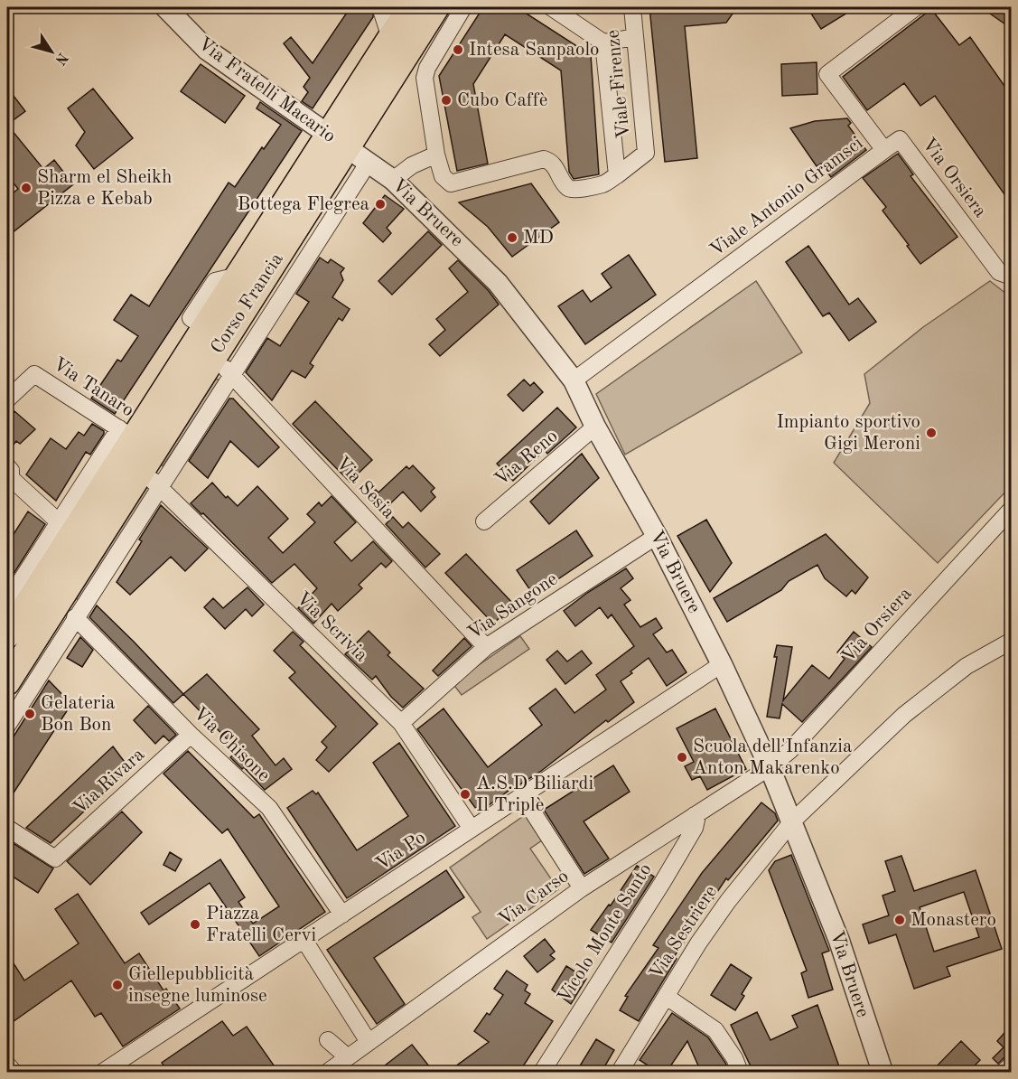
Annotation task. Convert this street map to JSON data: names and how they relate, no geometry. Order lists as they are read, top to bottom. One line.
{"streets":{"main road":["Corso Francia"],"street":["Viale Firenze","Via Fratelli Macario","Via Orsiera","Viale Antonio Gramsci","Via Bruere","Via Tanaro","Via Reno","Via Sesia","Via Sangone","Via Scrivia","Via Chisone","Via Rivara","Via Po","Via Carso","Via Sestriere","Vicolo Monte Santo"]},"crossings":[["Via Fratelli Macario","Via Bruere"],["Via Fratelli Macario","Corso Francia"],["Via Orsiera","Viale Antonio Gramsci"],["Via Orsiera","Via Bruere"],["Via Orsiera","Via Carso"],["Viale Antonio Gramsci","Via Bruere"],["Via Bruere","Corso Francia"],["Via Bruere","Via Reno"],["Via Bruere","Via Sangone"],["Via Bruere","Via Po"],["Via Bruere","Via Carso"],["Via Bruere","Via Sestriere"],["Corso Francia","Via Tanaro"],["Corso Francia","Via Sesia"],["Corso Francia","Via Scrivia"],["Corso Francia","Via Chisone"],["Via Sesia","Via Sangone"],["Via Sangone","Via Scrivia"],["Via Scrivia","Via Po"],["Via Chisone","Via Rivara"],["Via Chisone","Via Po"],["Via Carso","Vicolo Monte Santo"]],"places":["Intesa Sanpaolo","Cubo Caffè","Sharm el Sheikh Pizza e Kebab","Bottega Flegrea","MD","Impianto sportivo Gigi Meroni","Gelateria Bon Bon","Scuola dell'Infanzia Anton Makarenko","A.S.D Biliardi Il Triplè","Monastero","Piazza Fratelli Cervi","Giellepubblicità insegne luminose"],"north":"bottom right"}
